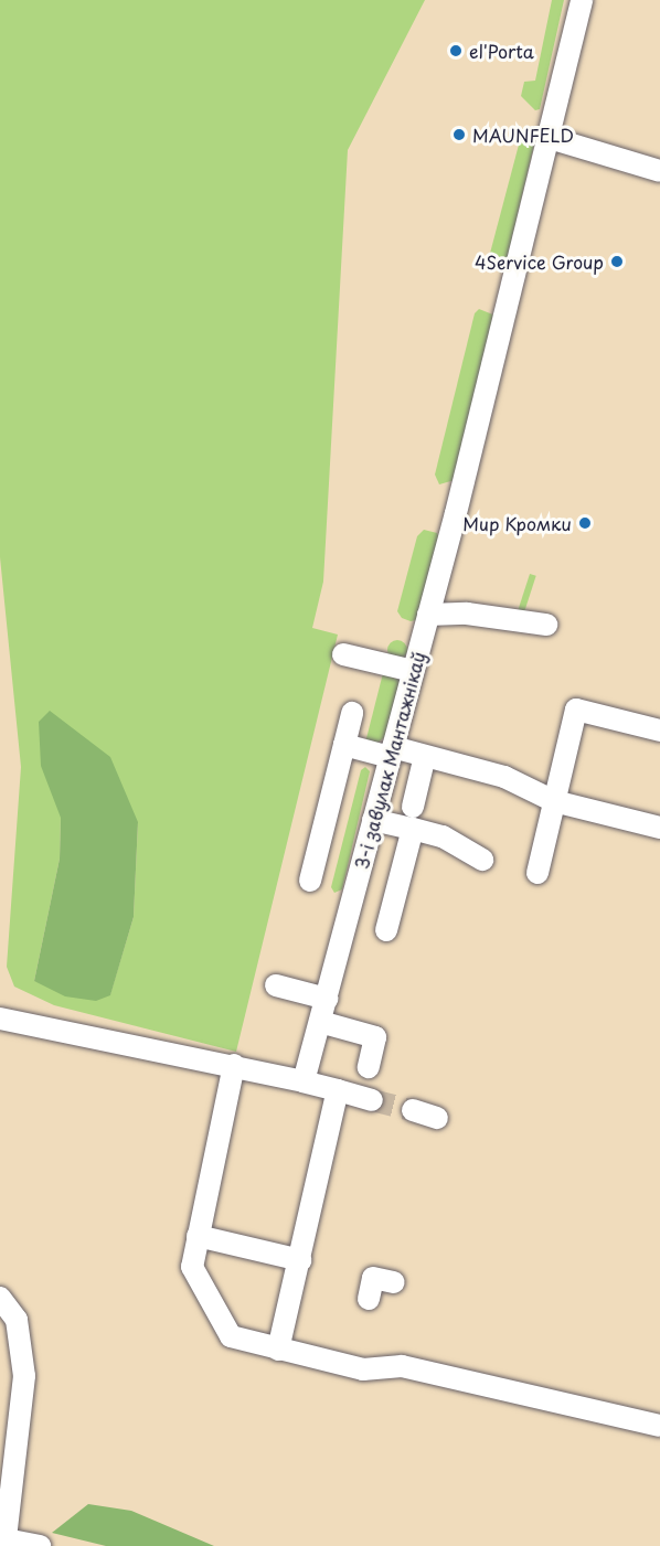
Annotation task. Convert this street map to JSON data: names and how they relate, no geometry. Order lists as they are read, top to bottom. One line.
{"streets":{"street":["3-і завулак Мантажнікаў"]},"places":["el'Porta","MAUNFELD","4Service Group","Мир Кромки"]}
